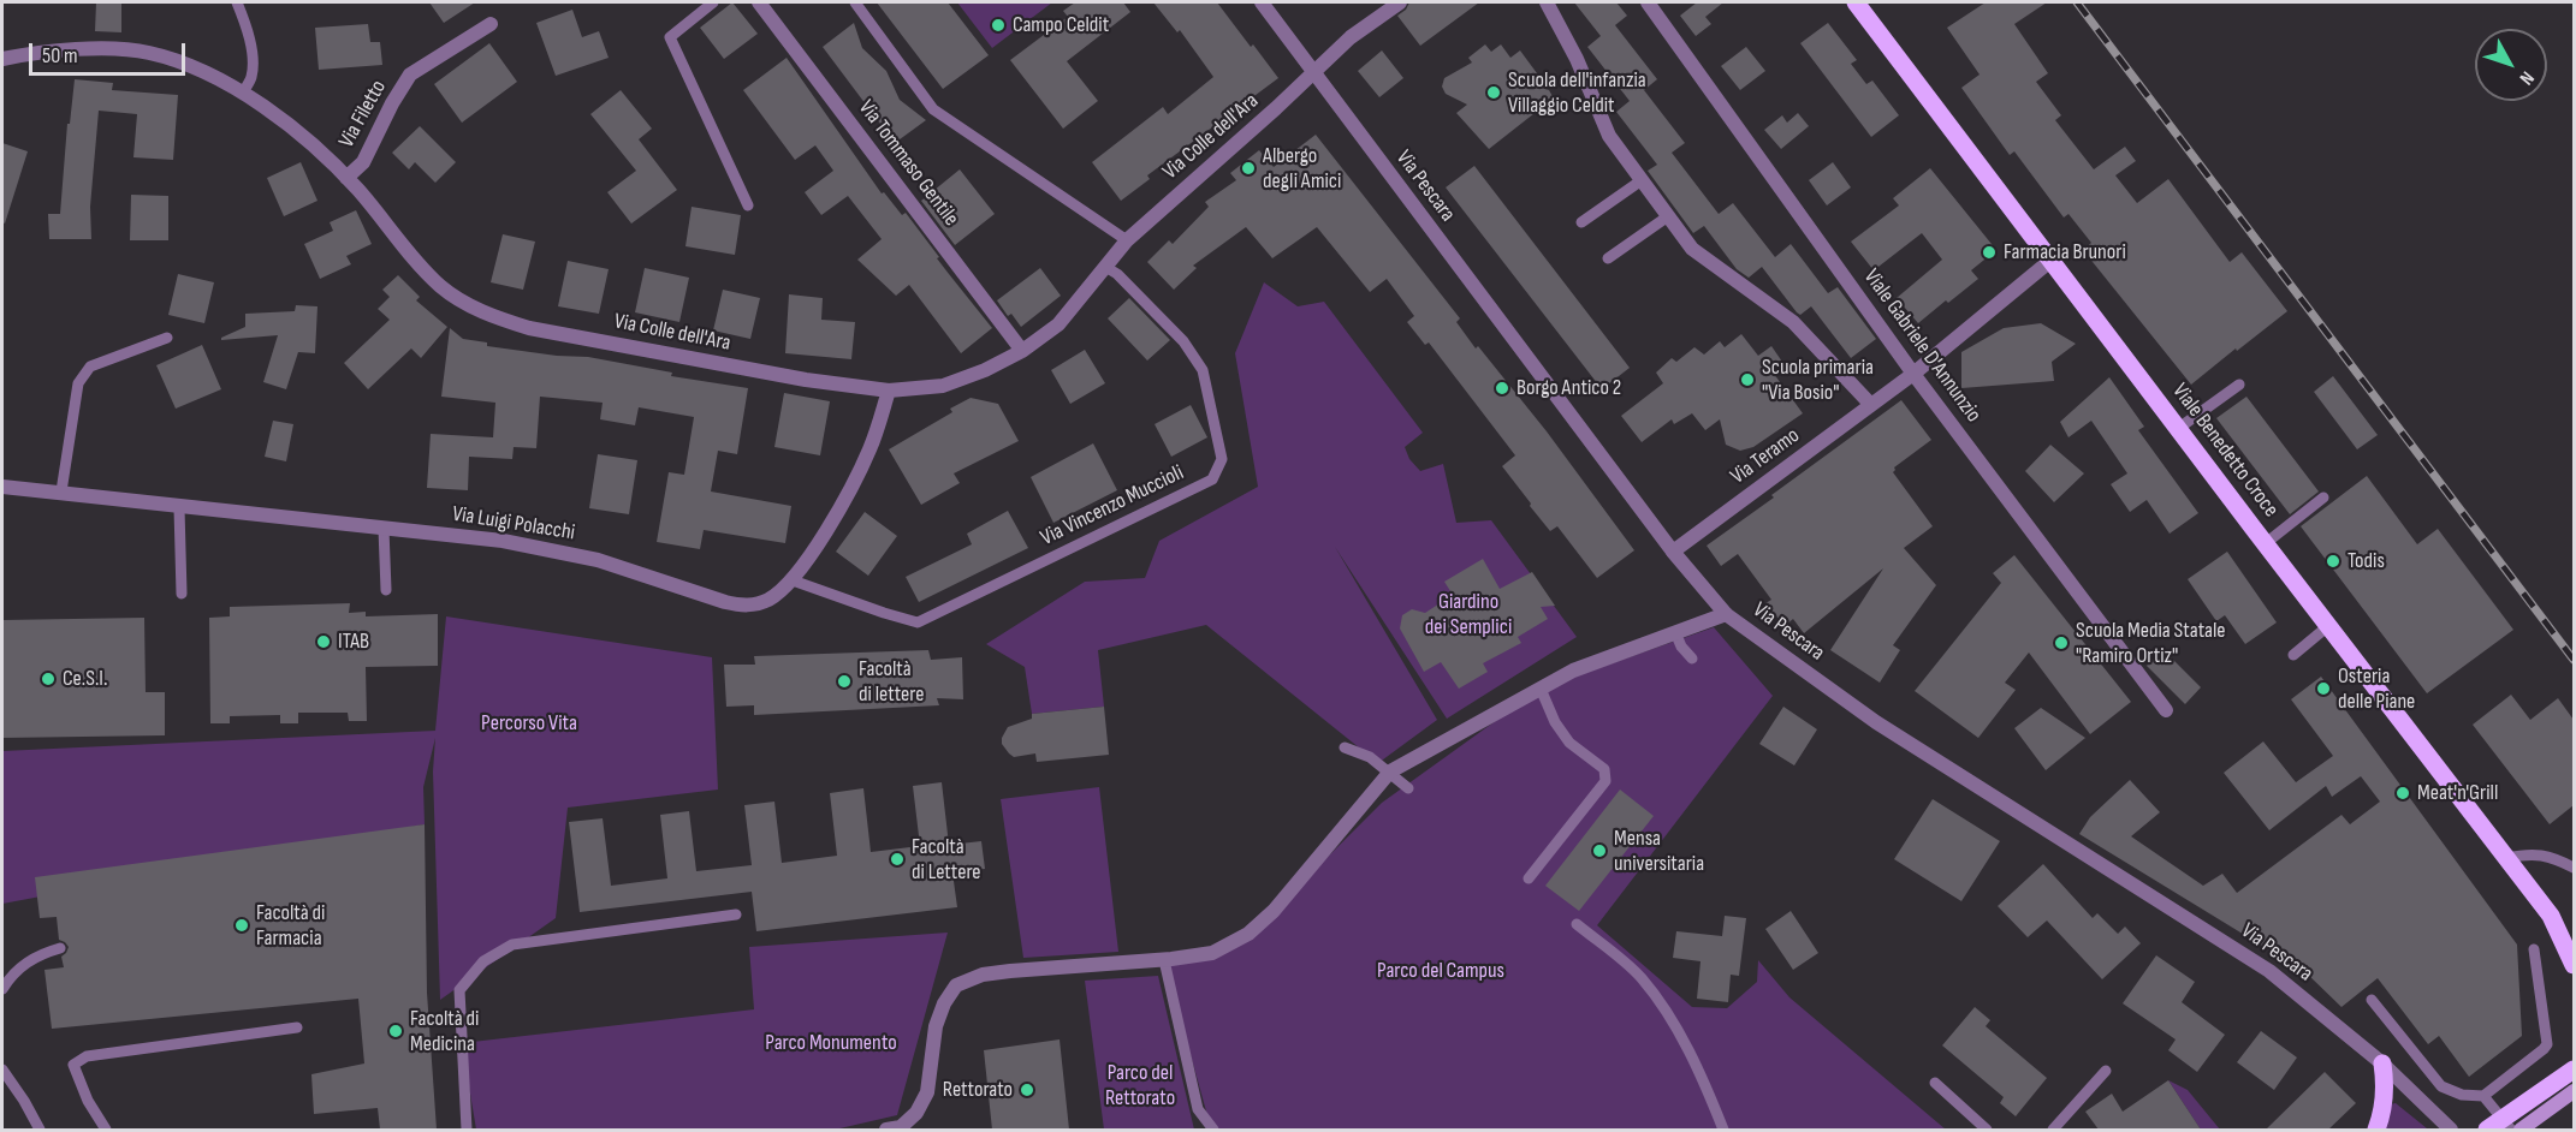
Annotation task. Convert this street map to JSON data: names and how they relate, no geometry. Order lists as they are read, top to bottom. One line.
{"streets":{"main road":["Viale Benedetto Croce"],"street":["Via Filetto","Via Colle dell'Ara","Via Tommaso Gentile","Via Pescara","Viale Gabriele D'Annunzio","Via Teramo","Via Luigi Polacchi"],"lane":["Via Vincenzo Muccioli"]},"crossings":[["Via Filetto","Via Colle dell'Ara"],["Via Colle dell'Ara","Via Tommaso Gentile"],["Via Colle dell'Ara","Via Pescara"],["Via Colle dell'Ara","Via Vincenzo Muccioli"],["Via Colle dell'Ara","Via Luigi Polacchi"],["Via Pescara","Via Teramo"],["Viale Gabriele D'Annunzio","Via Teramo"],["Viale Benedetto Croce","Via Teramo"],["Via Vincenzo Muccioli","Via Luigi Polacchi"]],"parks":["Giardino dei Semplici","Percorso Vita","Parco del Campus","Parco Monumento","Parco del Rettorato"],"places":["Campo Celdit","Scuola dell'infanzia Villaggio Celdit","Albergo degli Amici","Farmacia Brunori","Scuola primaria \"Via Bosio\"","Borgo Antico 2","Todis","ITAB","Scuola Media Statale \"Ramiro Ortiz\"","Ce.S.I.","Facoltà di lettere","Osteria delle Piane","Meat'n'Grill","Mensa universitaria","Facoltà di Lettere","Facoltà di Farmacia","Facoltà di Medicina","Rettorato"],"scale_bar":"50 m","north":"bottom right"}
